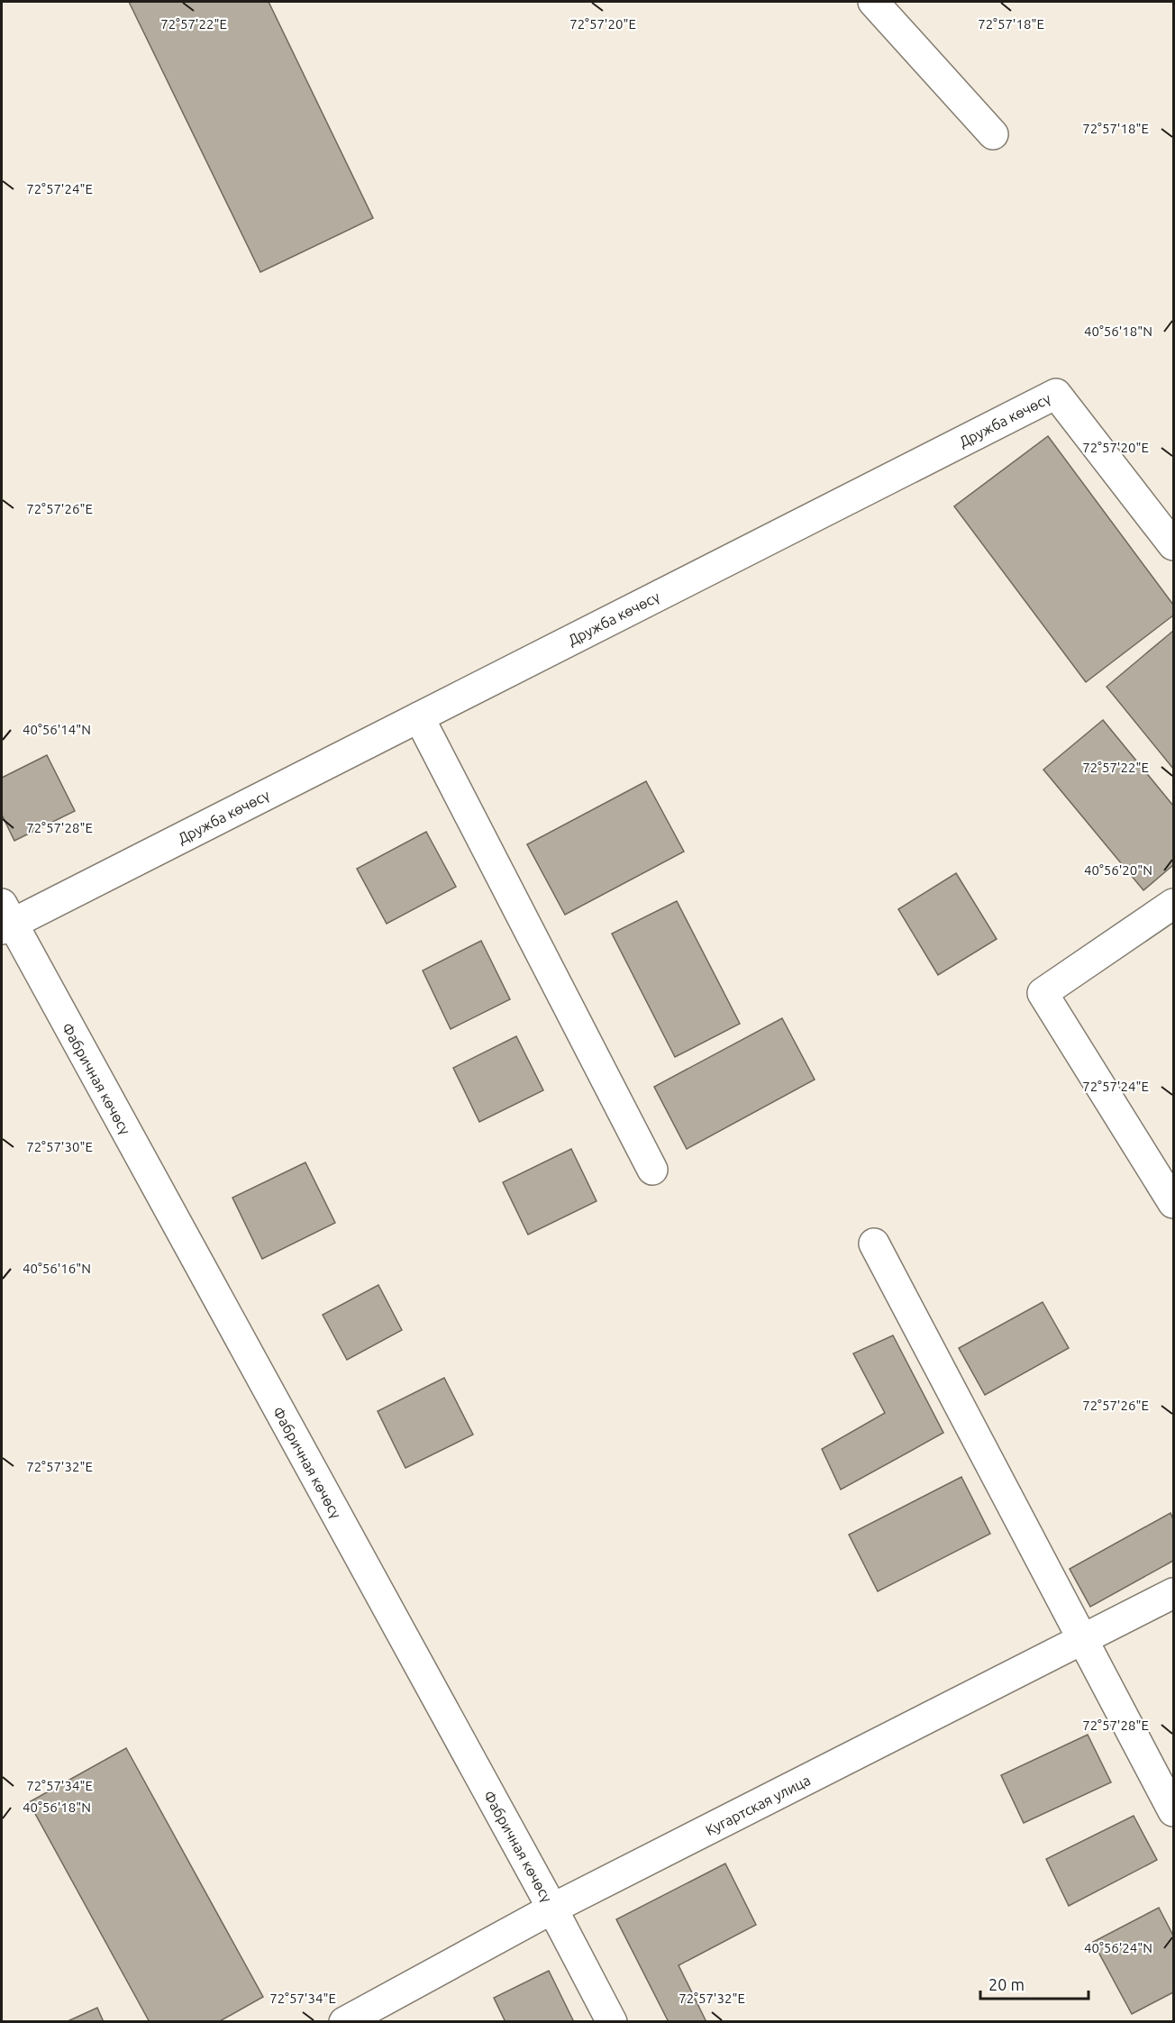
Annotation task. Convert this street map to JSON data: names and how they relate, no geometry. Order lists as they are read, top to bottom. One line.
{"streets":{"street":["Дружба көчөсү","Фабричная көчөсү","Кугартская улица"]},"crossings":[["Дружба көчөсү","Фабричная көчөсү"],["Фабричная көчөсү","Кугартская улица"]],"scale_bar":"20 m","coordinates":["72°57'22\"E","72°57'20\"E","72°57'18\"E","72°57'24\"E","40°56'18\"N","72°57'26\"E","40°56'14\"N","72°57'28\"E","40°56'20\"N","72°57'30\"E","40°56'16\"N","72°57'32\"E","72°57'34\"E","40°56'24\"N"]}
